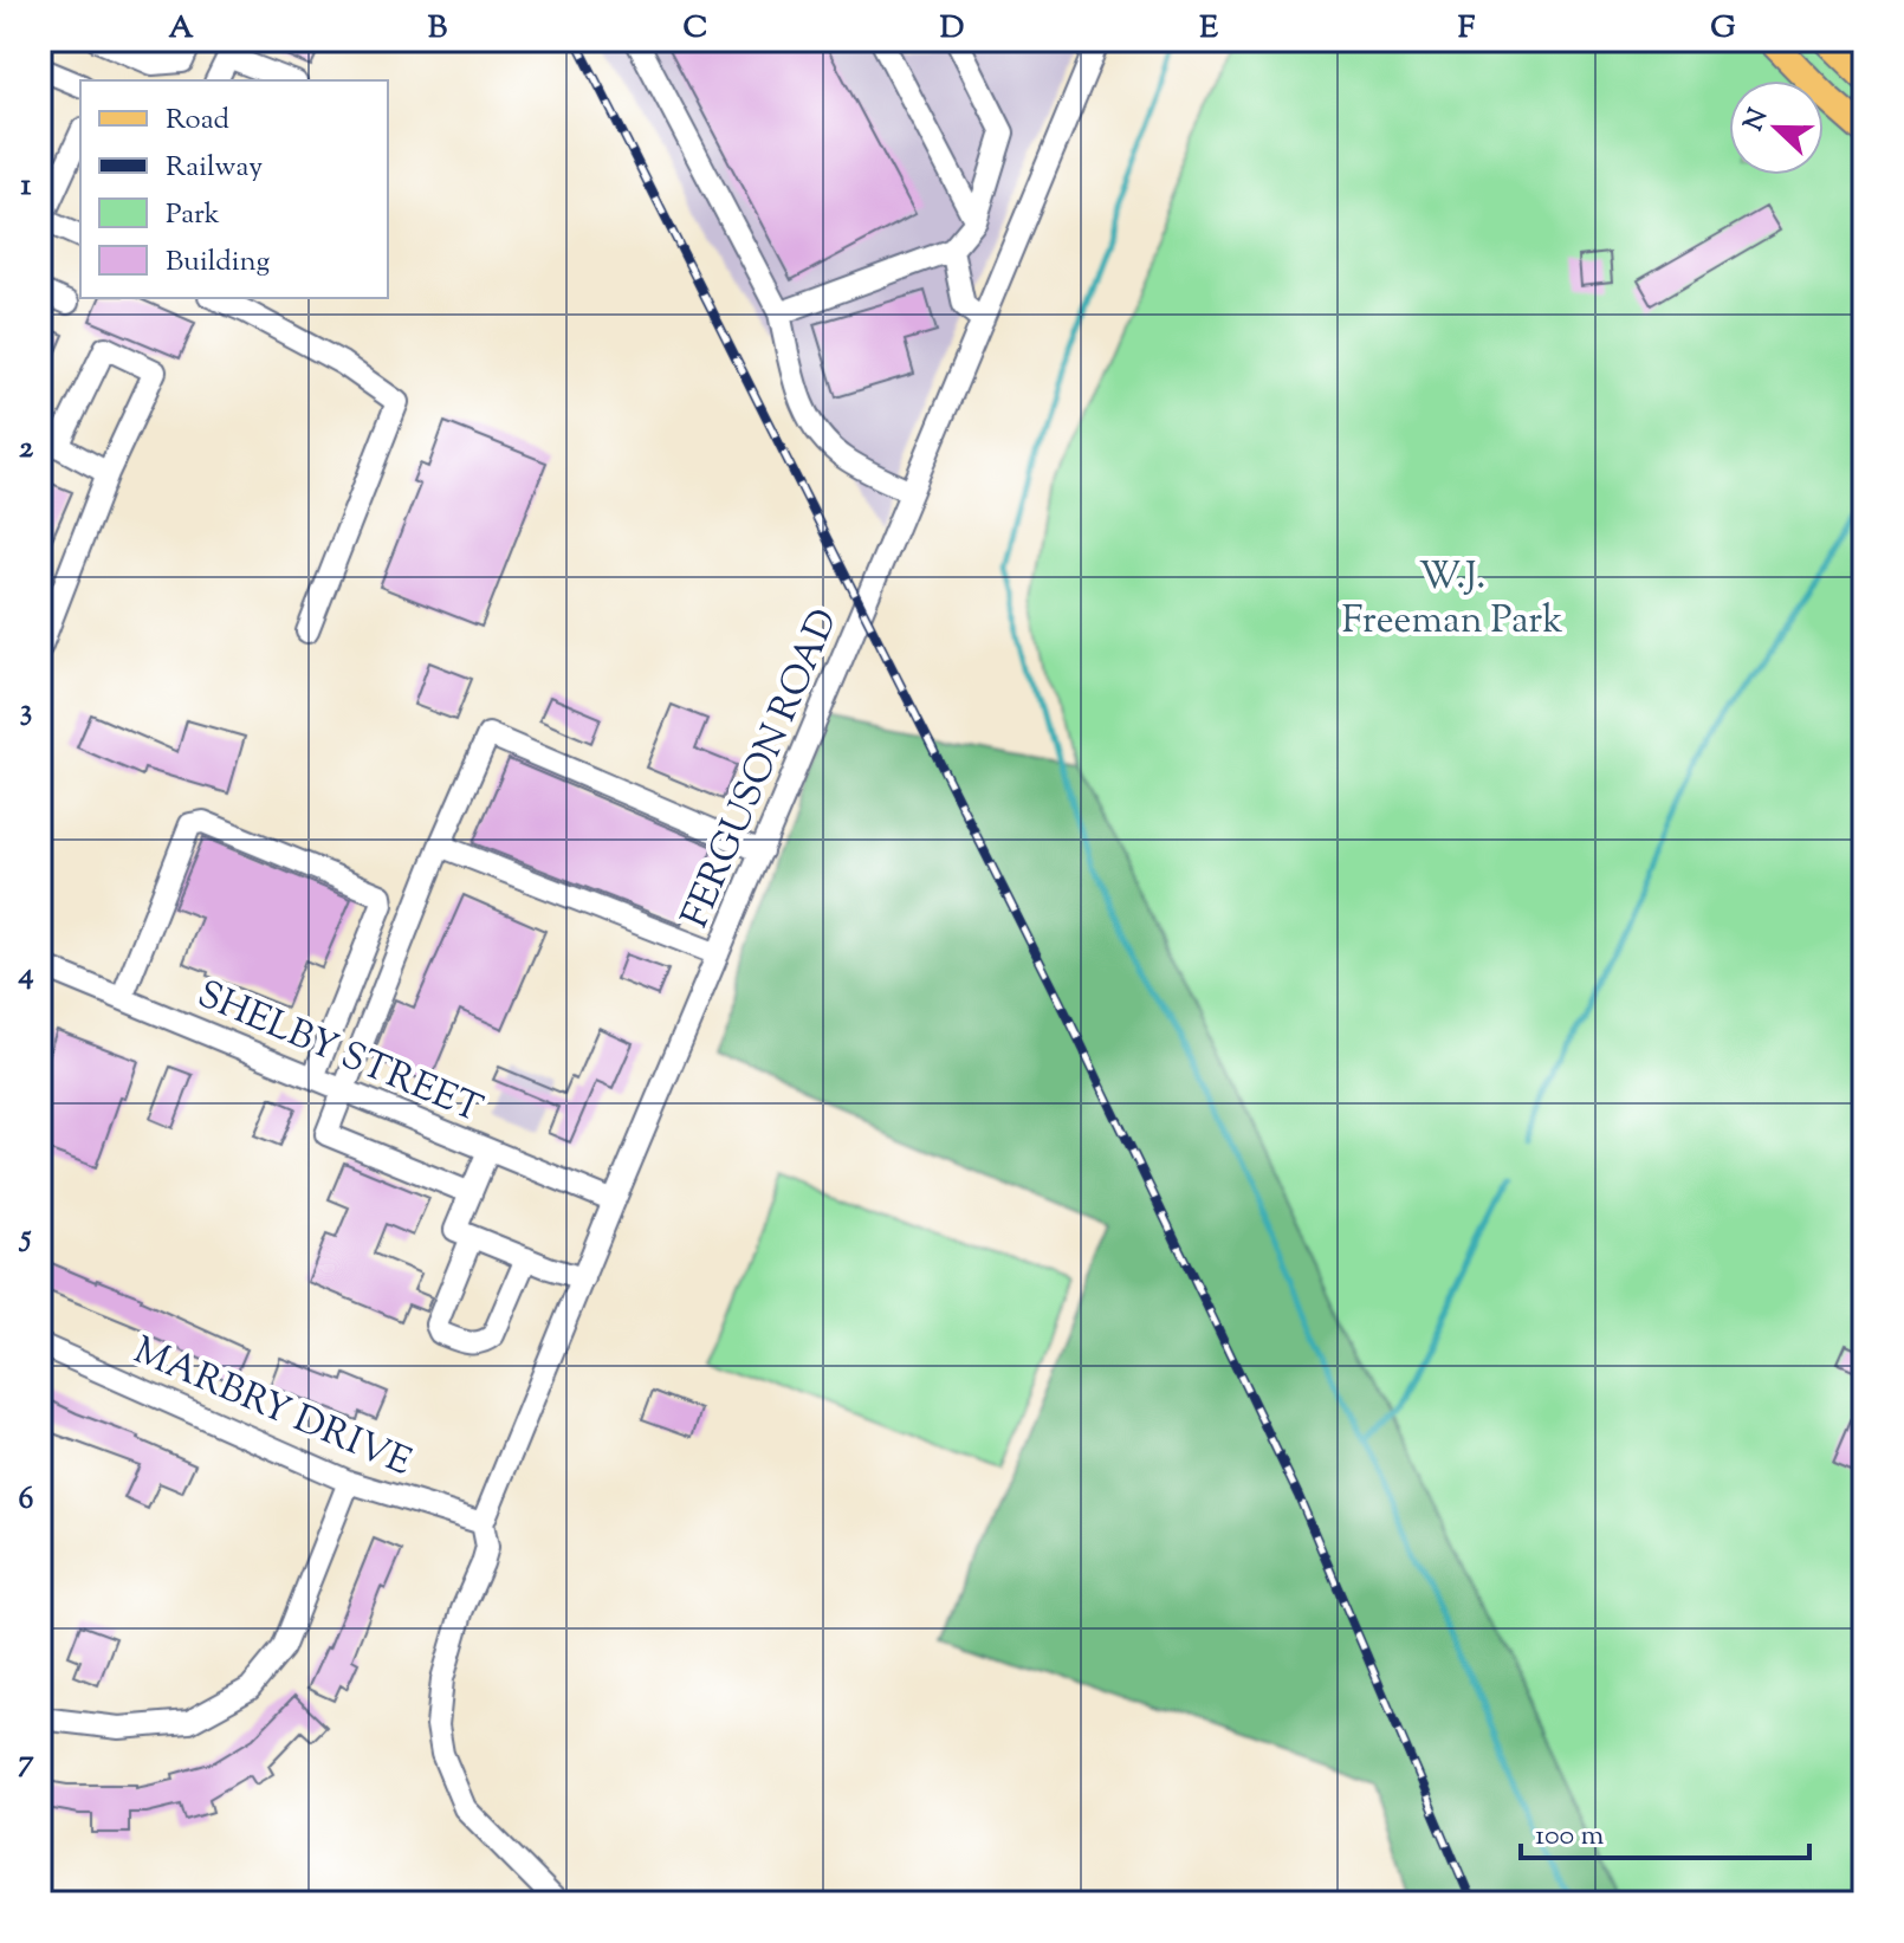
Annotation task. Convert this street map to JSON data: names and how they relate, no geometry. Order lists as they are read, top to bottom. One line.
{"streets":{"street":["FERGUSON ROAD","SHELBY STREET","MARBRY DRIVE"]},"crossings":[["FERGUSON ROAD","SHELBY STREET"],["FERGUSON ROAD","MARBRY DRIVE"]],"parks":["W.J. Freeman Park"],"legend":["Road","Railway","Park","Building"],"scale_bar":"100 m","north":"left","grid":{"columns":["A","B","C","D","E","F","G"],"rows":["1","2","3","4","5","6","7"]}}
